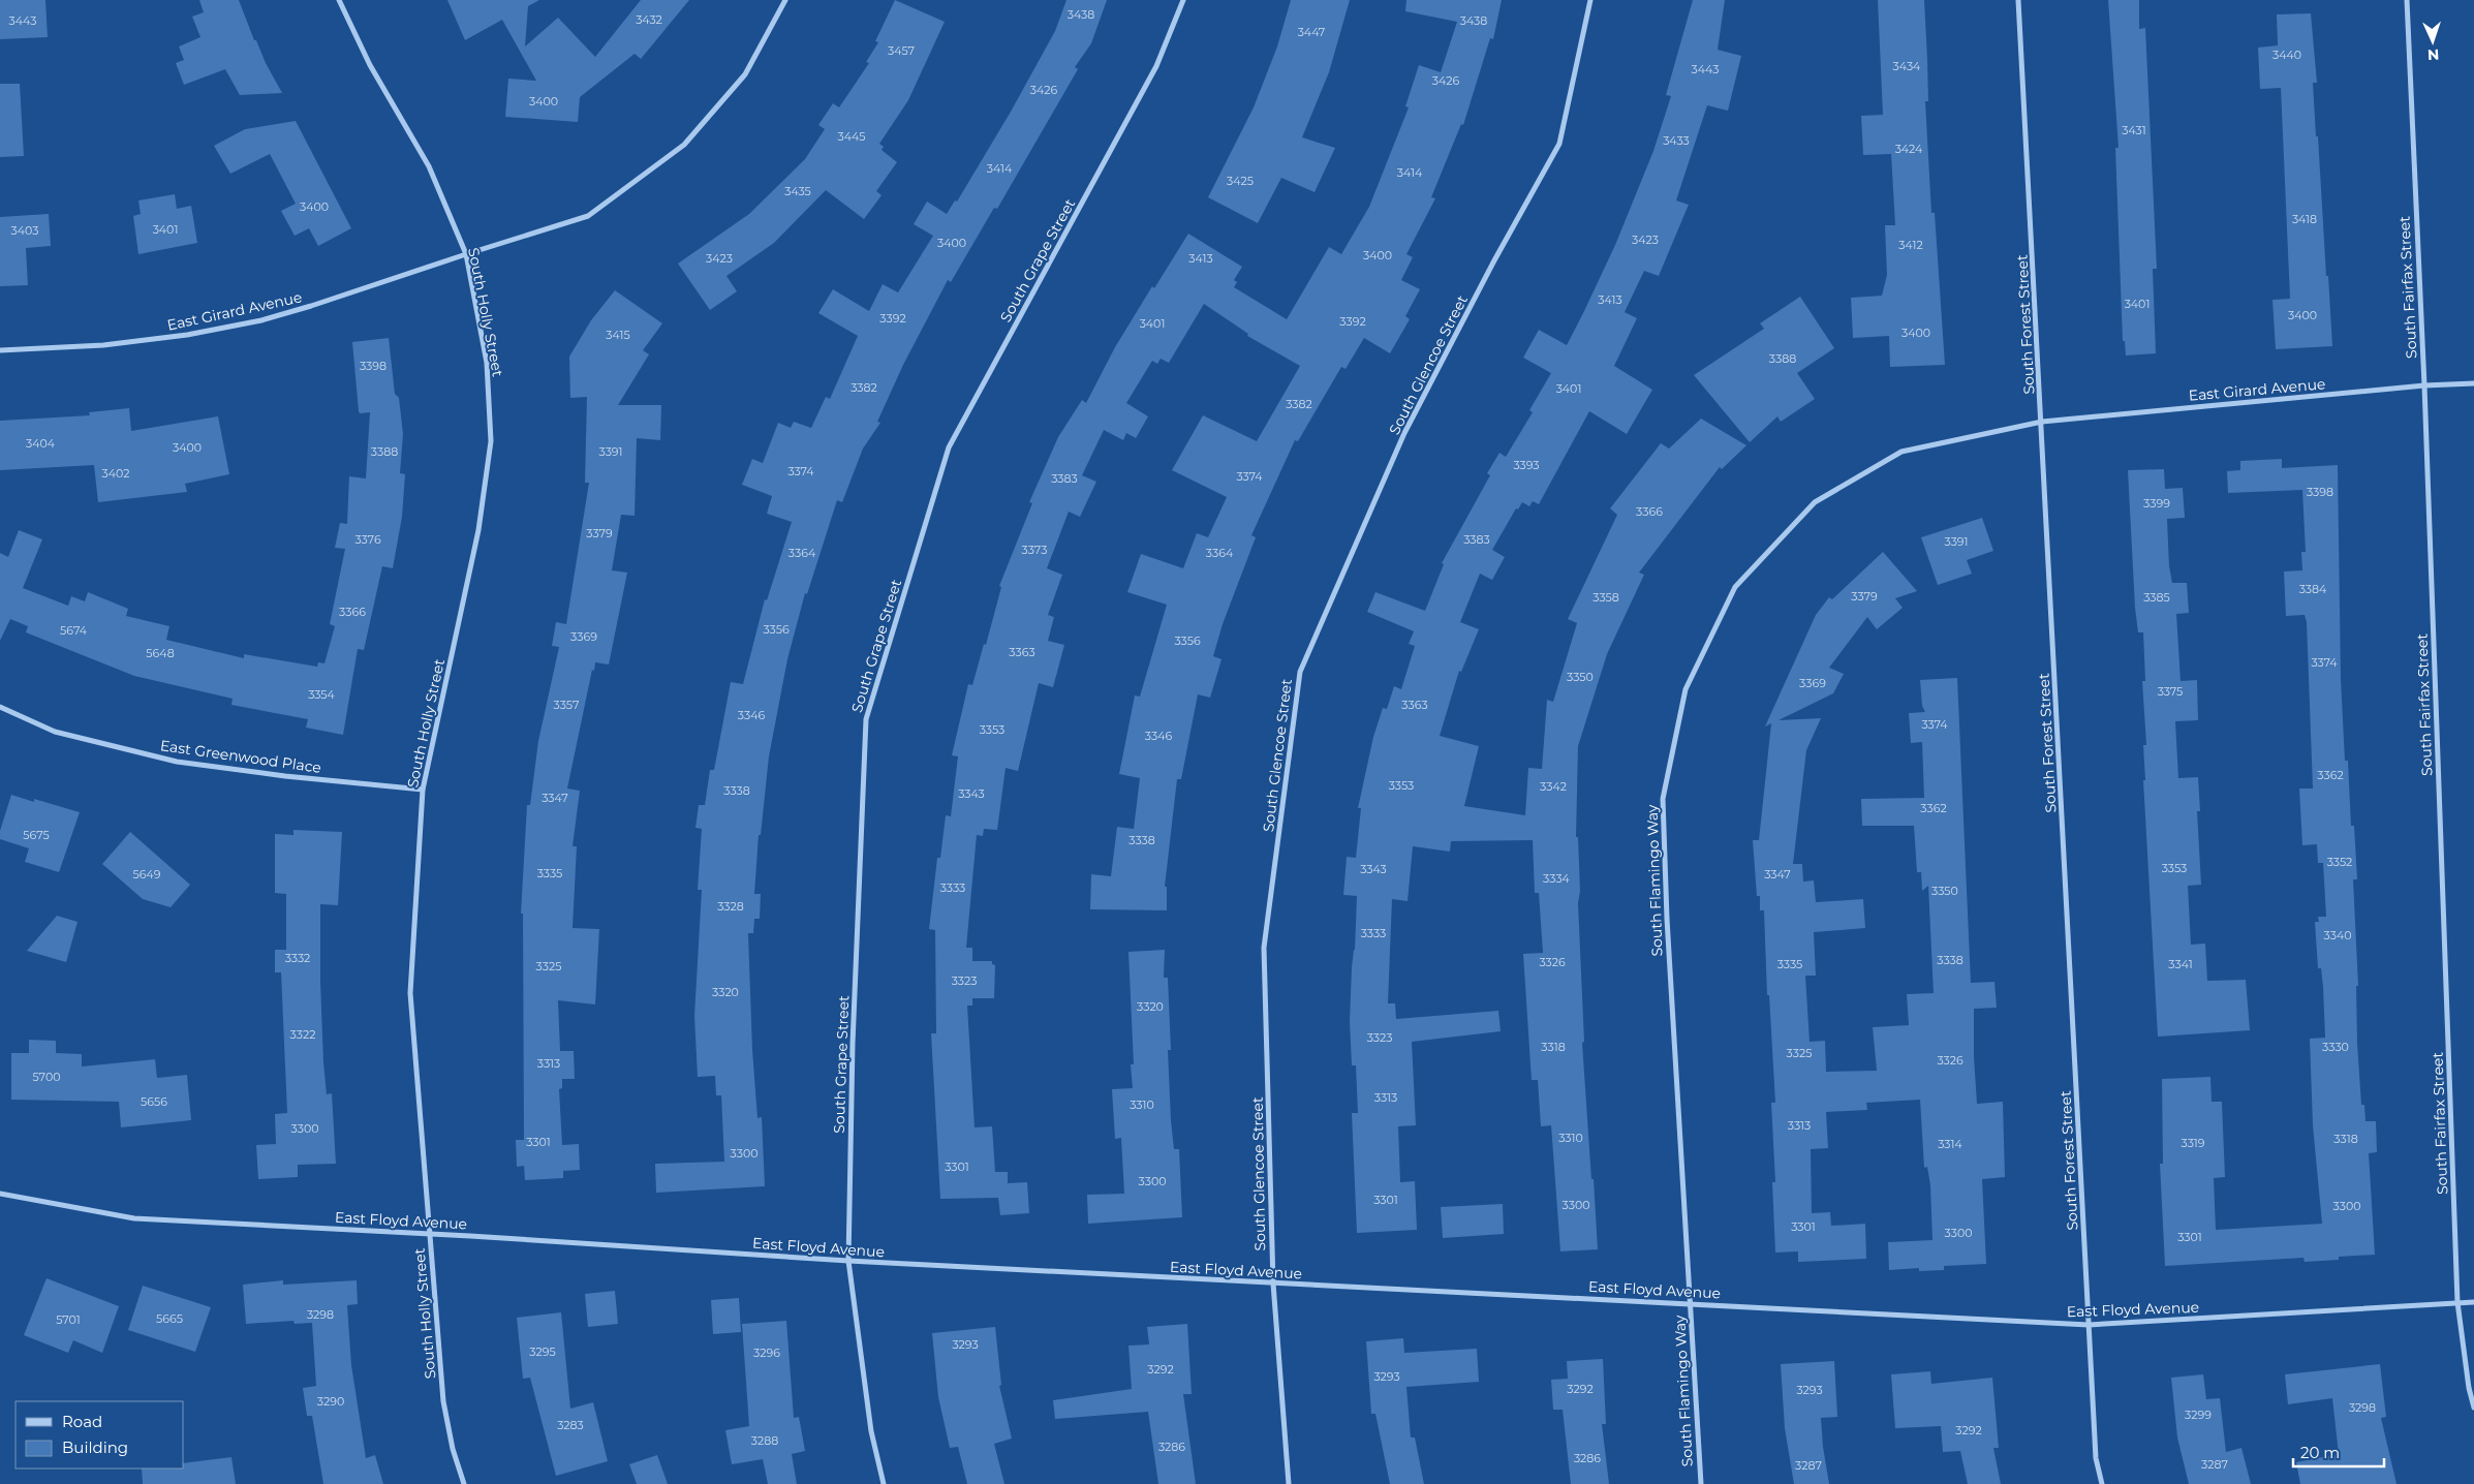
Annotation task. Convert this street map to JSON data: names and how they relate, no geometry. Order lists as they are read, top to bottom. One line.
{"streets":{"street":["South Grape Street","South Fairfax Street","East Girard Avenue","South Holly Street","South Forest Street","South Glencoe Street","East Greenwood Place","South Flamingo Way","East Floyd Avenue"]},"crossings":[["South Grape Street","East Floyd Avenue"],["South Fairfax Street","East Girard Avenue"],["South Fairfax Street","East Floyd Avenue"],["East Girard Avenue","South Holly Street"],["East Girard Avenue","South Forest Street"],["East Girard Avenue","South Flamingo Way"],["South Holly Street","East Greenwood Place"],["South Holly Street","East Floyd Avenue"],["South Forest Street","South Flamingo Way"],["South Forest Street","East Floyd Avenue"],["South Glencoe Street","East Floyd Avenue"],["South Flamingo Way","East Floyd Avenue"]],"house_numbers":["3438","3432","3443","3438","3447","3457","3440","3434","3443","3426","3426","3400","3431","3445","3433","3424","3414","3414","3425","3435","3400","3418","3401","3403","3423","3400","3412","3400","3423","3413","3413","3401","3400","3392","3392","3401","3400","3415","3388","3398","3382","3401","3382","3404","3400","3388","3391","3393","3374","3402","3374","3383","3398","3399","3366","3379","3376","3383","3391","3373","3364","3364","3384","3379","3358","3385","3366","3356","5674","3369","3356","3363","5648","3374","3350","3369","3375","3354","3357","3363","3346","3374","3353","3346","3362","3353","3342","3338","3343","3347","3362","5675","3338","3352","3353","3343","3335","5649","3347","3334","3333","3350","3328","3333","3340","3332","3338","3326","3335","3341","3325","3323","3320","3320","3322","3323","3318","3330","3325","3326","3313","5700","3313","5656","3310","3313","3300","3310","3318","3301","3319","3314","3300","3301","3300","3301","3300","3300","3301","3300","3301","3298","5665","5701","3293","3295","3296","3292","3293","3292","3293","3290","3298","3299","3283","3292","3288","3286","3286","3287","3287"],"legend":["Road","Building"],"scale_bar":"20 m","north":"bottom"}
